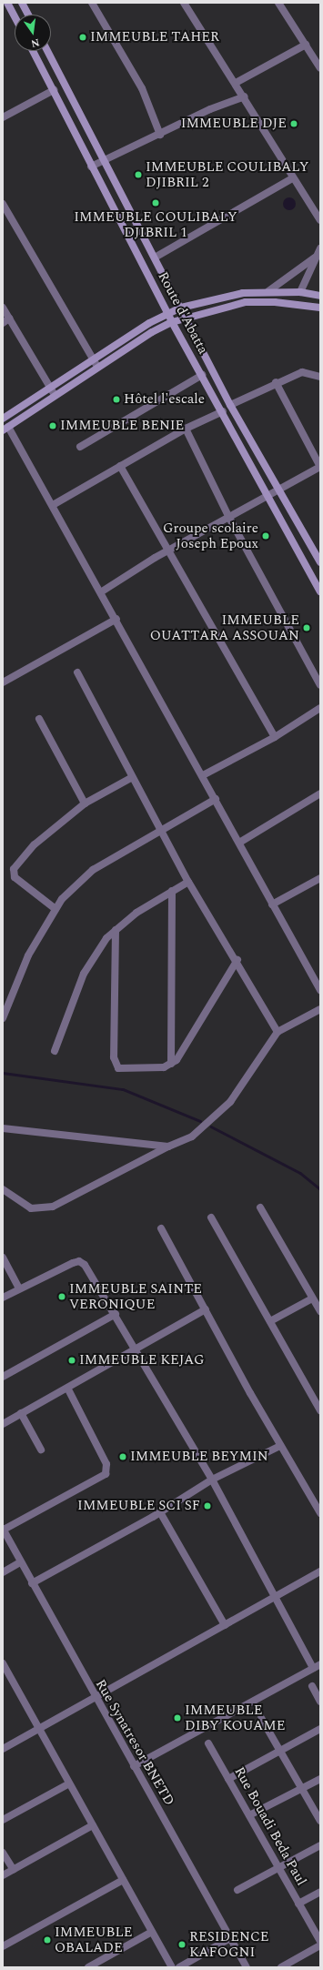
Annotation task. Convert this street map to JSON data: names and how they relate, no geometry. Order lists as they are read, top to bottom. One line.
{"streets":{"street":["Route d'Abatta","Rue Synatresor BNETD","Rue Bouadi Beda Paul"]},"places":["IMMEUBLE TAHER","IMMEUBLE DJE","IMMEUBLE COULIBALY DJIBRIL 2","IMMEUBLE COULIBALY DJIBRIL 1","Hôtel l'escale","IMMEUBLE BENIE","Groupe scolaire Joseph Epoux","IMMEUBLE OUATTARA ASSOUAN","IMMEUBLE SAINTE VERONIQUE","IMMEUBLE KEJAG","IMMEUBLE BEYMIN","IMMEUBLE SCI SF","IMMEUBLE DIBY KOUAME","IMMEUBLE OBALADE","RESIDENCE KAFOGNI"],"north":"bottom"}
